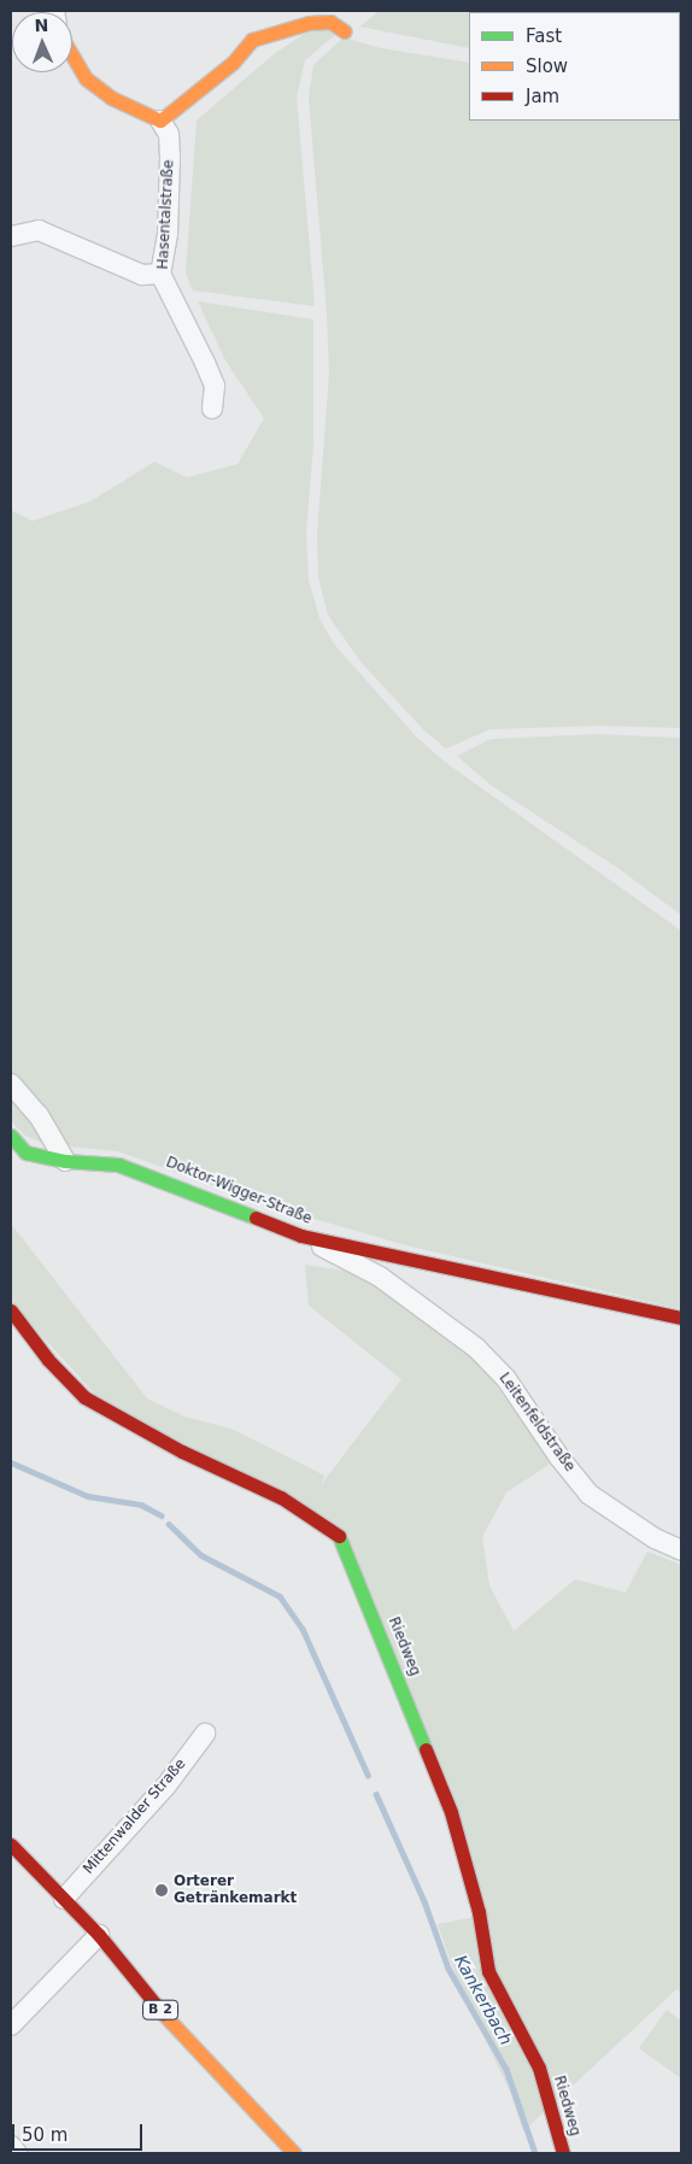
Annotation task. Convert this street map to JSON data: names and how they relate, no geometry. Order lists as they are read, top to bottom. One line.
{"streets":{"street":["Hasentalstraße","Doktor-Wigger-Straße","Leitenfeldstraße","Riedweg","Mittenwalder Straße","B 2"]},"crossings":[["Doktor-Wigger-Straße","Leitenfeldstraße"],["Mittenwalder Straße","B 2"]],"water":["Kankerbach"],"places":["Orterer Getränkemarkt"],"legend":["Fast","Slow","Jam"],"scale_bar":"50 m","north":"top"}
